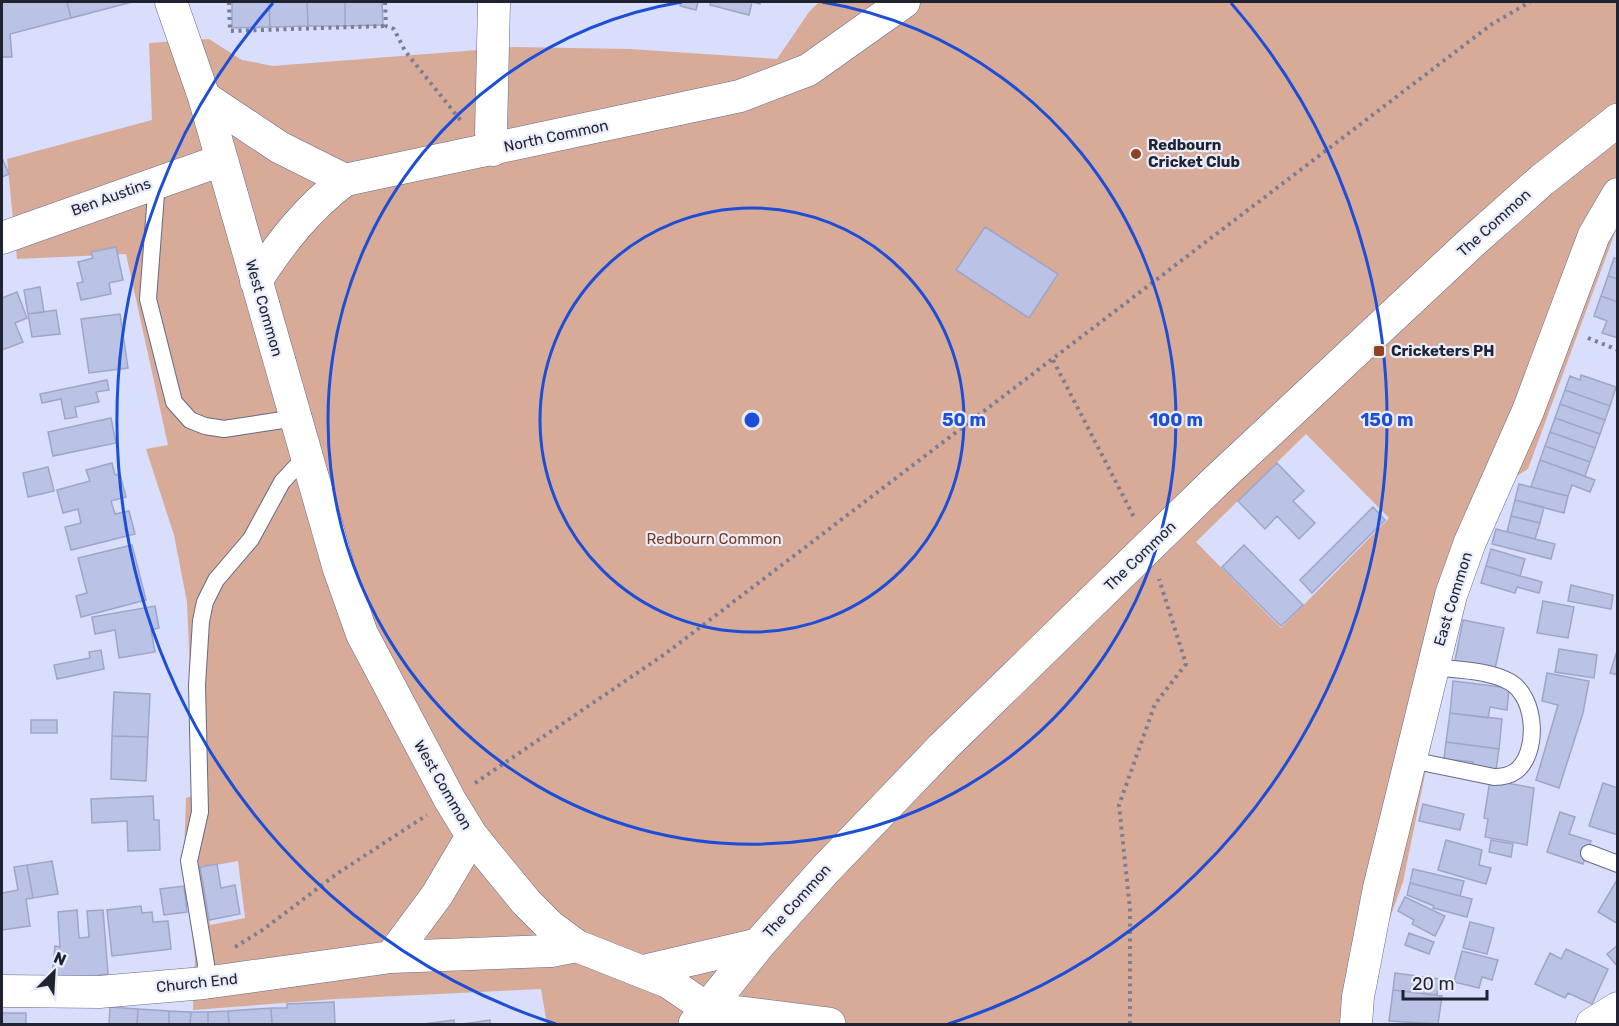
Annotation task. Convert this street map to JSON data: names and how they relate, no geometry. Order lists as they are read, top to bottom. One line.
{"streets":{"street":["North Common","Ben Austins","The Common","West Common","East Common","Church End"]},"crossings":[["Ben Austins","West Common"],["The Common","West Common"],["West Common","Church End"]],"parks":["Redbourn Common"],"places":{"other":["Redbourn Cricket Club"],"transit":["Cricketers PH"]},"scale_bar":"20 m","north":"top right","rings":["50 m","100 m","150 m"]}
